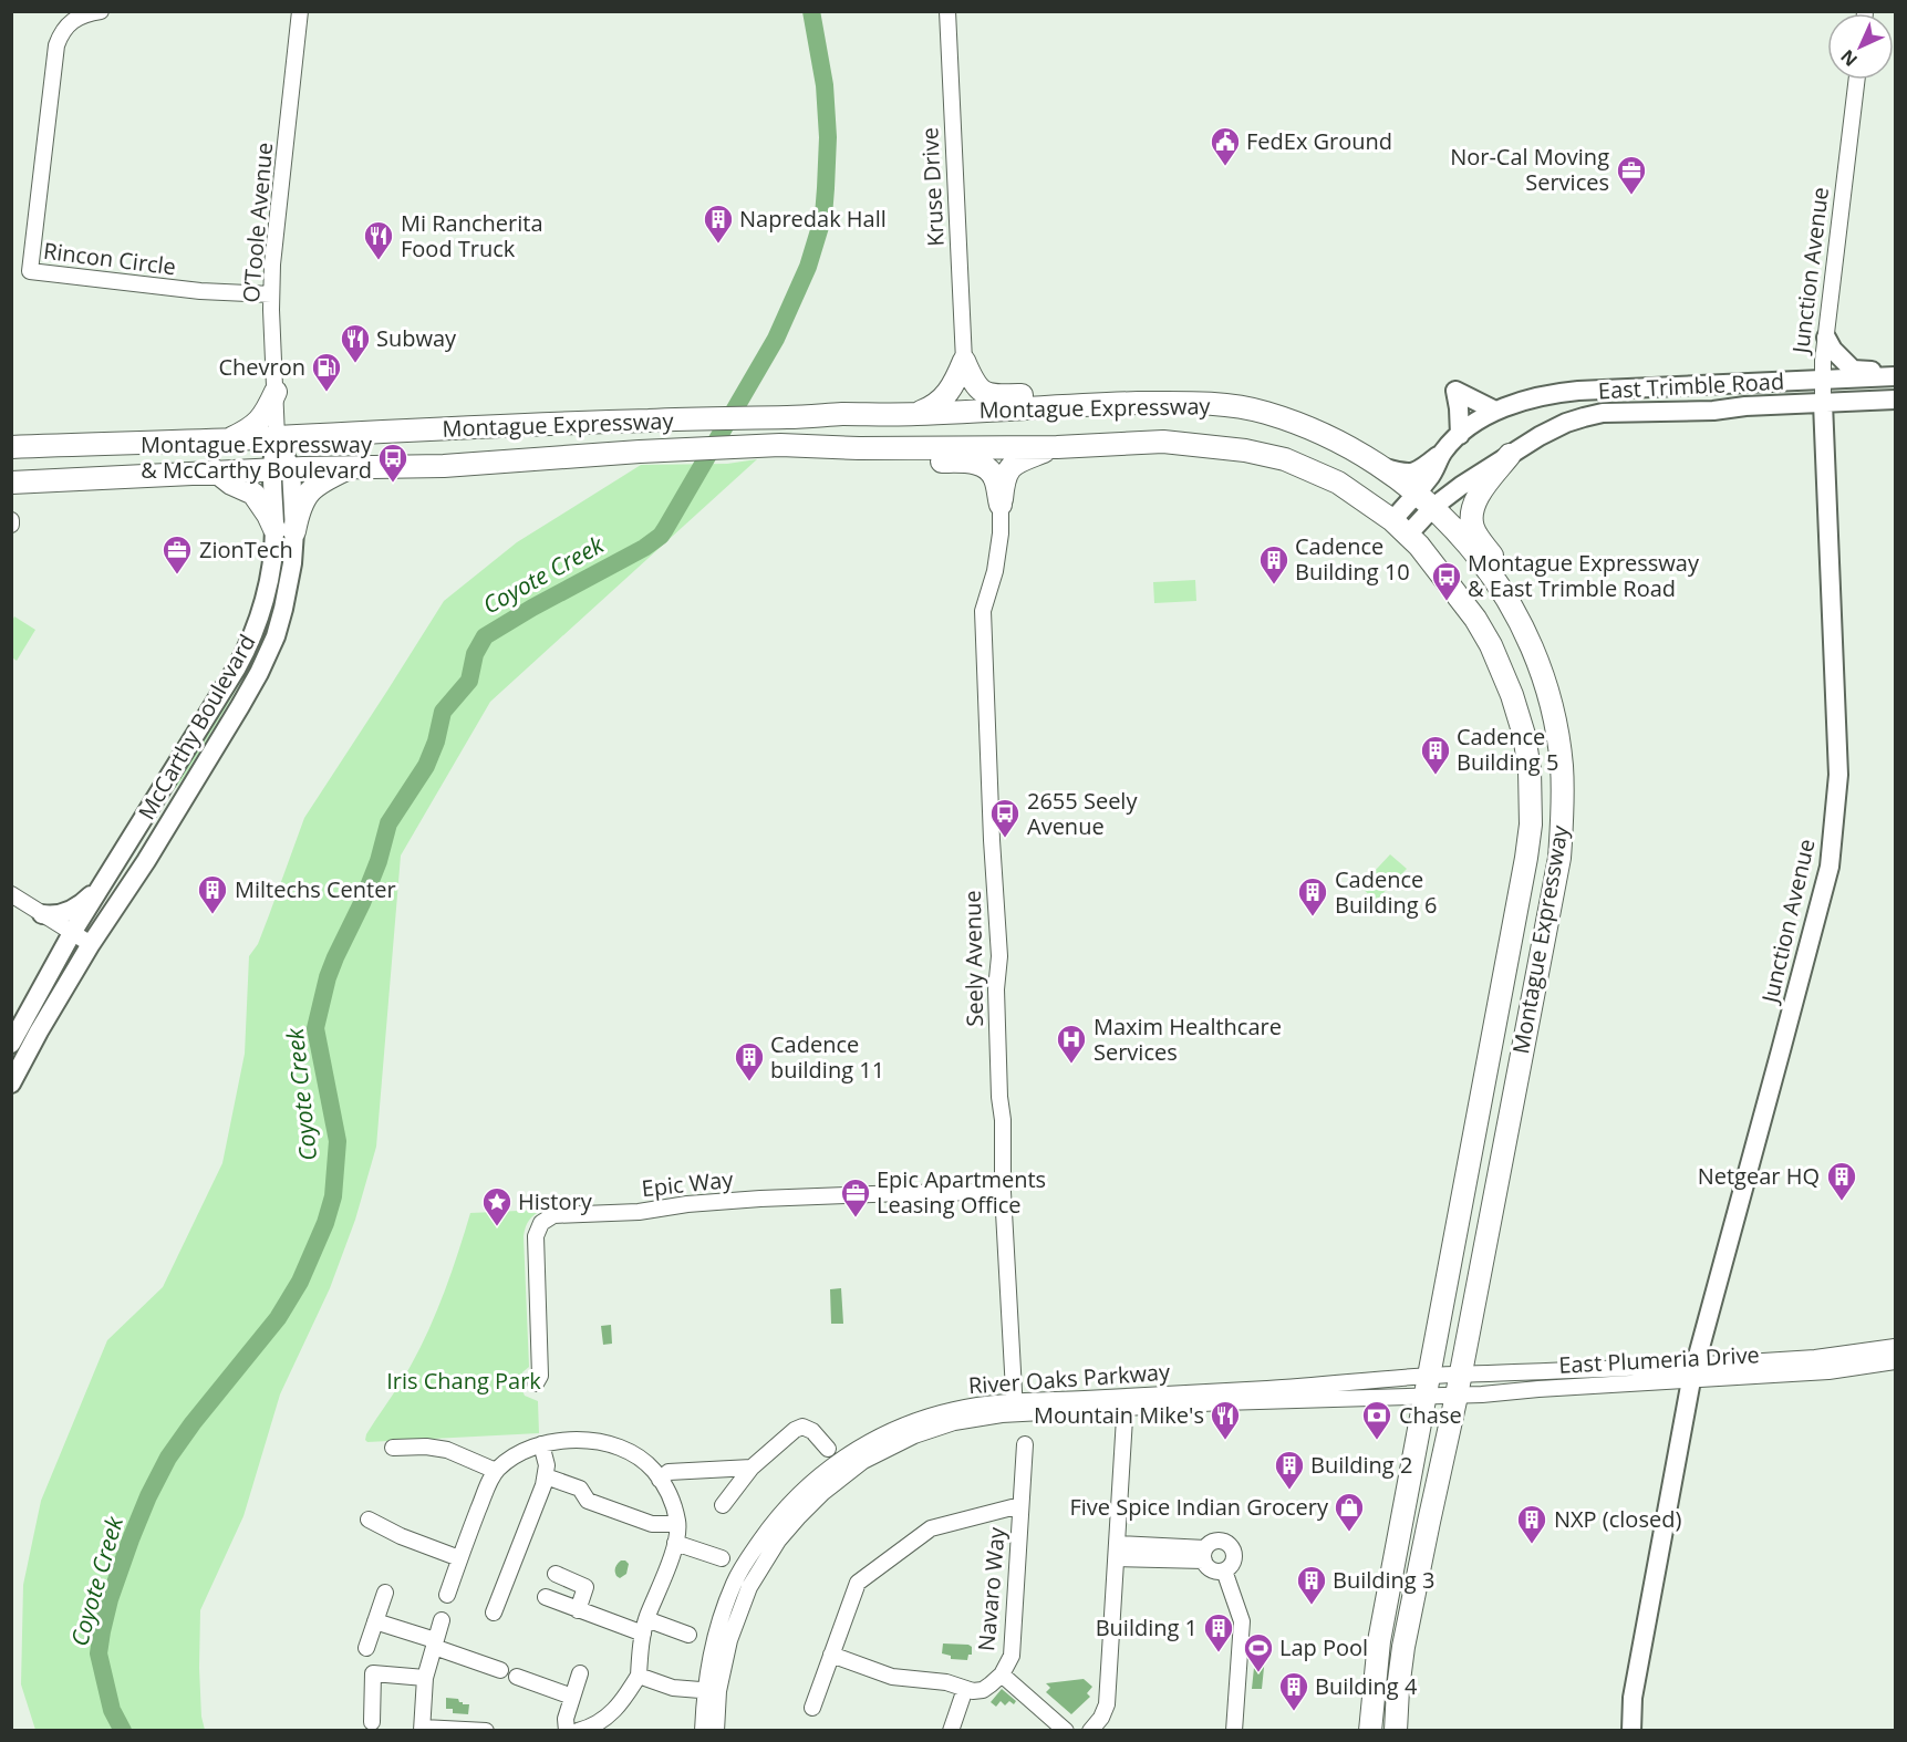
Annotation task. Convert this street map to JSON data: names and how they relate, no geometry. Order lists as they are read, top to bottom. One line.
{"streets":{"highway":["Montague Expressway"],"main road":["Junction Avenue","East Trimble Road","McCarthy Boulevard"],"street":["Kruse Drive","O’Toole Avenue","Rincon Circle","Seely Avenue","Epic Way","East Plumeria Drive","River Oaks Parkway","Navaro Way"]},"crossings":[["O’Toole Avenue","Rincon Circle"],["O’Toole Avenue","Montague Expressway"],["O’Toole Avenue","McCarthy Boulevard"],["Junction Avenue","East Trimble Road"],["Junction Avenue","East Plumeria Drive"],["East Trimble Road","Montague Expressway"],["Montague Expressway","McCarthy Boulevard"],["Montague Expressway","East Plumeria Drive"],["Montague Expressway","River Oaks Parkway"],["Seely Avenue","Epic Way"],["Seely Avenue","River Oaks Parkway"],["East Plumeria Drive","River Oaks Parkway"]],"water":["Coyote Creek"],"parks":["Iris Chang Park"],"places":{"public building":["FedEx Ground"],"office":["Nor-Cal Moving Services","ZionTech","Epic Apartments Leasing Office"],"building":["Napredak Hall","Cadence Building 10","Cadence Building 5","Miltechs Center","Cadence Building 6","Cadence building 11","Netgear HQ","Building 2","NXP (closed)","Building 3","Building 1","Building 4"],"restaurant":["Mi Rancherita Food Truck","Subway","Mountain Mike's"],"fuel station":["Chevron"],"bus stop":["Montague Expressway & McCarthy Boulevard","Montague Expressway & East Trimble Road","2655 Seely Avenue"],"hospital":["Maxim Healthcare Services"],"place":["History"],"bank":["Chase"],"shop":["Five Spice Indian Grocery"],"sports":["Lap Pool"]},"north":"bottom left"}
